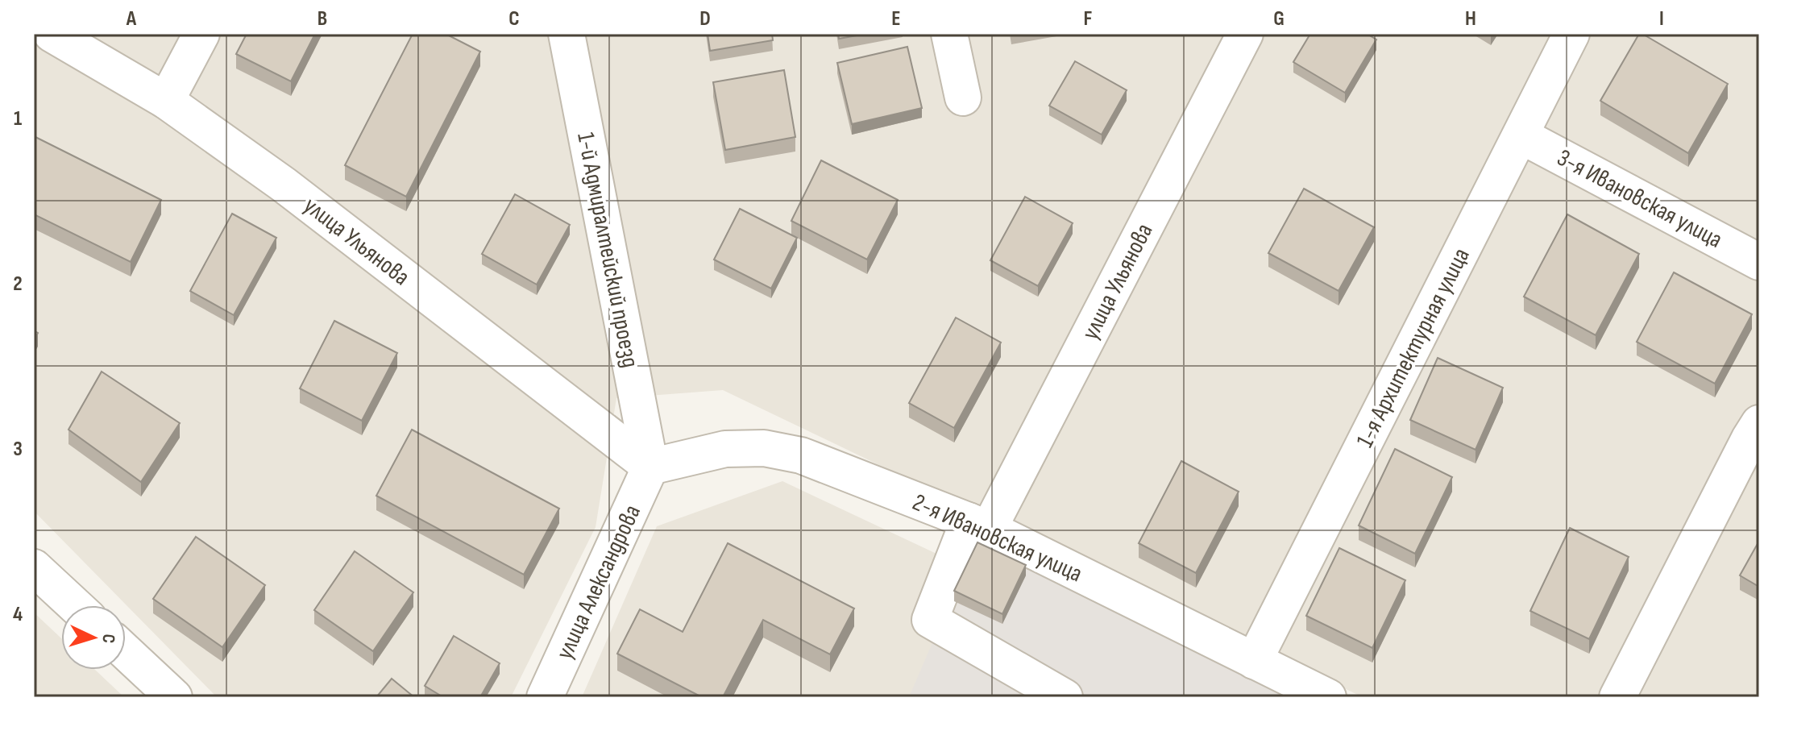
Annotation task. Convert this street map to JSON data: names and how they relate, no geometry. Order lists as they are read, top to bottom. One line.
{"streets":{"street":["3-я Ивановская улица","улица Ульянова","1-й Адмиралтейский проезд","1-я Архитектурная улица","2-я Ивановская улица","улица Александрова"]},"crossings":[["3-я Ивановская улица","1-я Архитектурная улица"],["улица Ульянова","1-й Адмиралтейский проезд"],["улица Ульянова","2-я Ивановская улица"],["улица Ульянова","улица Александрова"],["1-й Адмиралтейский проезд","2-я Ивановская улица"],["1-й Адмиралтейский проезд","улица Александрова"],["1-я Архитектурная улица","2-я Ивановская улица"],["2-я Ивановская улица","улица Александрова"]],"north":"right","grid":{"columns":["A","B","C","D","E","F","G","H","I"],"rows":["1","2","3","4"]}}
